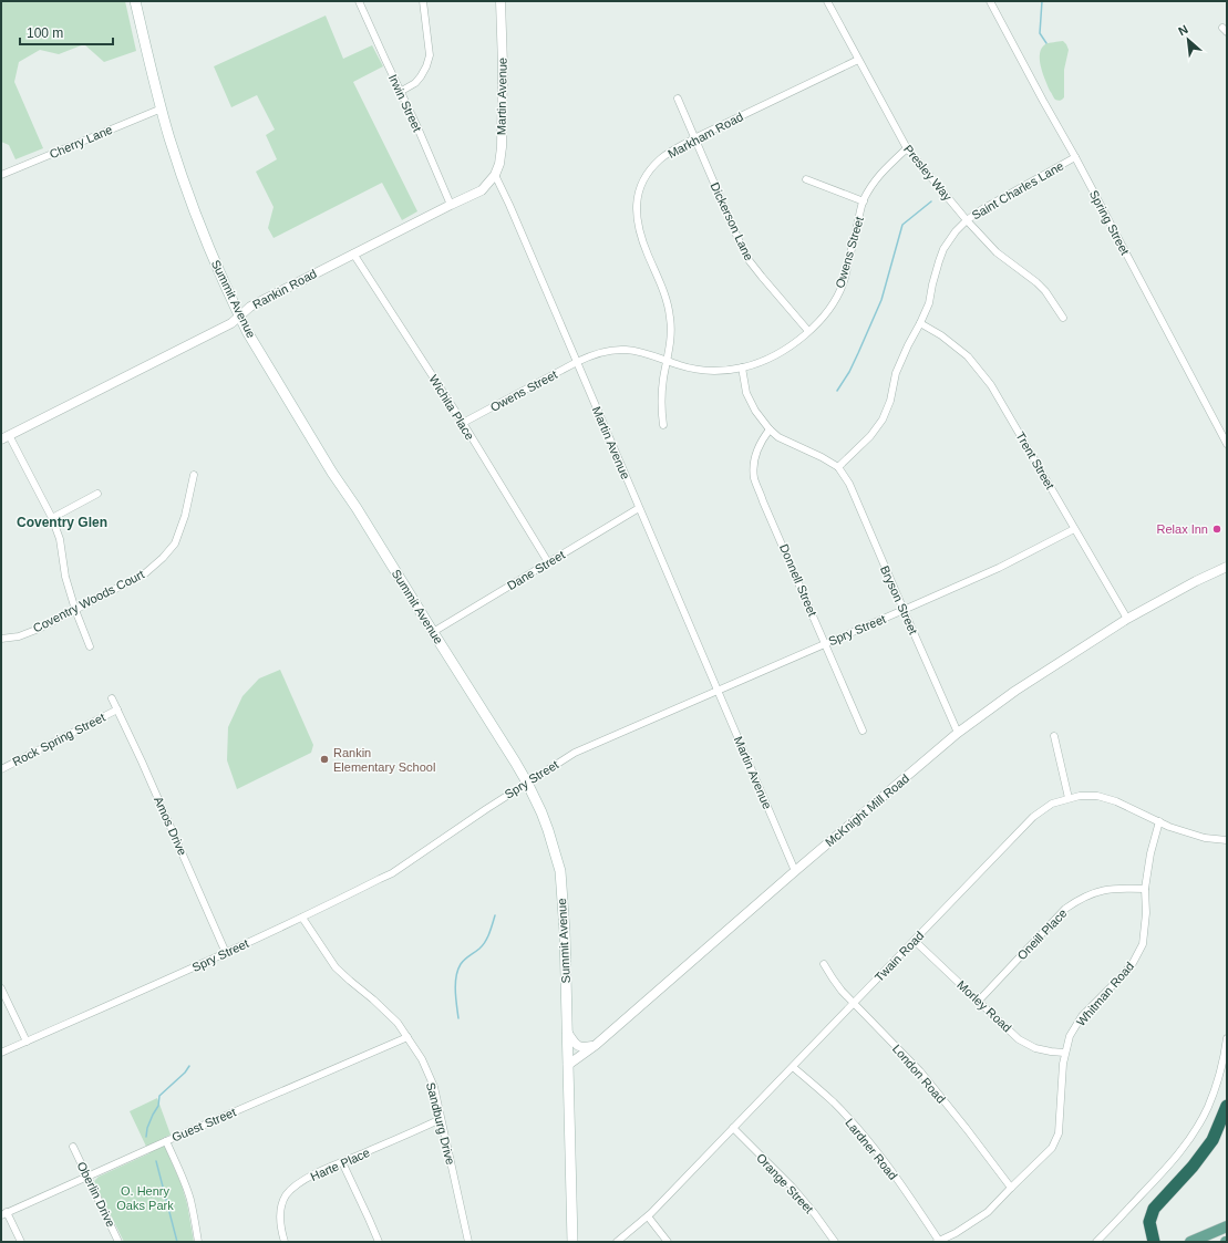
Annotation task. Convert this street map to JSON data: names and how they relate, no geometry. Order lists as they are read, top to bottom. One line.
{"streets":{"main road":["Summit Avenue"],"street":["Martin Avenue","Irwin Street","Markham Road","Cherry Lane","Presley Way","Saint Charles Lane","Dickerson Lane","Spring Street","Owens Street","Rankin Road","Wichita Place","Trent Street","Dane Street","Donnell Street","Bryson Street","Coventry Woods Court","Spry Street","Rock Spring Street","McKnight Mill Road","Amos Drive","Oneill Place","Twain Road","Whitman Road","Morley Road","London Road","Sandburg Drive","Guest Street","Lardner Road","Harte Place","Orange Street","Oberlin Drive"]},"crossings":[["Martin Avenue","Owens Street"],["Martin Avenue","Rankin Road"],["Martin Avenue","Dane Street"],["Martin Avenue","Spry Street"],["Martin Avenue","McKnight Mill Road"],["Irwin Street","Rankin Road"],["Markham Road","Presley Way"],["Markham Road","Dickerson Lane"],["Markham Road","Owens Street"],["Cherry Lane","Summit Avenue"],["Presley Way","Saint Charles Lane"],["Presley Way","Owens Street"],["Saint Charles Lane","Spring Street"],["Saint Charles Lane","Trent Street"],["Saint Charles Lane","Bryson Street"],["Dickerson Lane","Owens Street"],["Owens Street","Wichita Place"],["Rankin Road","Summit Avenue"],["Rankin Road","Wichita Place"],["Summit Avenue","Dane Street"],["Summit Avenue","Spry Street"],["Summit Avenue","McKnight Mill Road"],["Wichita Place","Dane Street"],["Trent Street","Spry Street"],["Trent Street","McKnight Mill Road"],["Donnell Street","Spry Street"],["Bryson Street","Spry Street"],["Bryson Street","McKnight Mill Road"],["Spry Street","Amos Drive"],["Spry Street","Sandburg Drive"],["Rock Spring Street","Amos Drive"],["Oneill Place","Whitman Road"],["Oneill Place","Morley Road"],["Twain Road","Whitman Road"],["Twain Road","Morley Road"],["Twain Road","London Road"],["Twain Road","Lardner Road"],["Twain Road","Orange Street"],["Whitman Road","Morley Road"],["Whitman Road","London Road"],["Whitman Road","Lardner Road"],["Sandburg Drive","Guest Street"],["Sandburg Drive","Harte Place"],["Guest Street","Oberlin Drive"]],"districts":["Coventry Glen"],"parks":["O. Henry Oaks Park"],"places":["Relax Inn","Rankin Elementary School"],"scale_bar":"100 m","north":"top left"}
